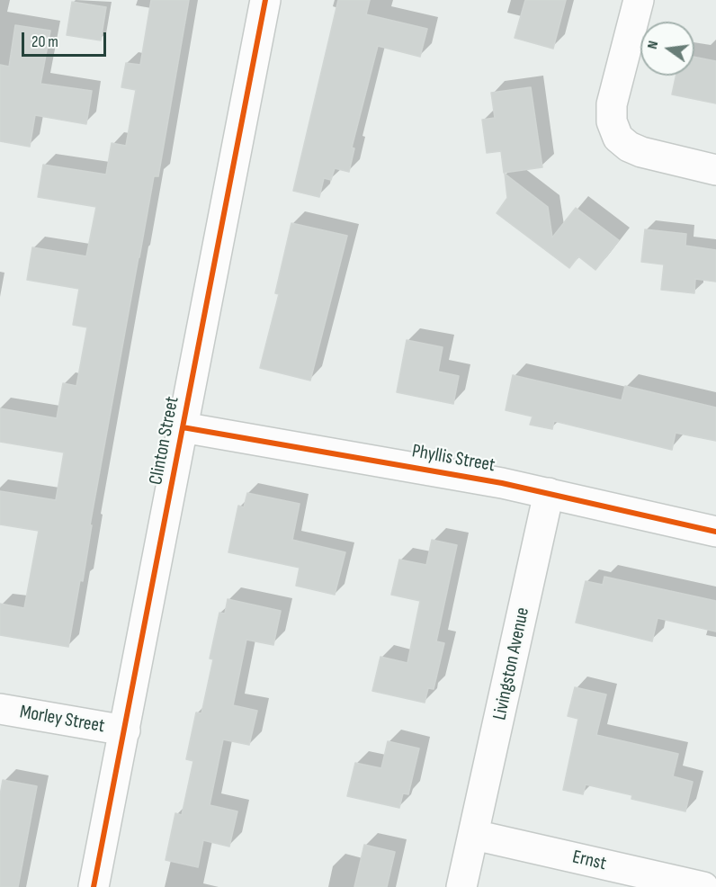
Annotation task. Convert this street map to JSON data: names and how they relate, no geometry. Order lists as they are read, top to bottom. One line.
{"streets":{"street":["Clinton Street","Phyllis Street","Livingston Avenue","Morley Street","Ernst"]},"crossings":[["Clinton Street","Phyllis Street"],["Clinton Street","Morley Street"],["Phyllis Street","Livingston Avenue"],["Livingston Avenue","Ernst"]],"scale_bar":"20 m","north":"left"}
